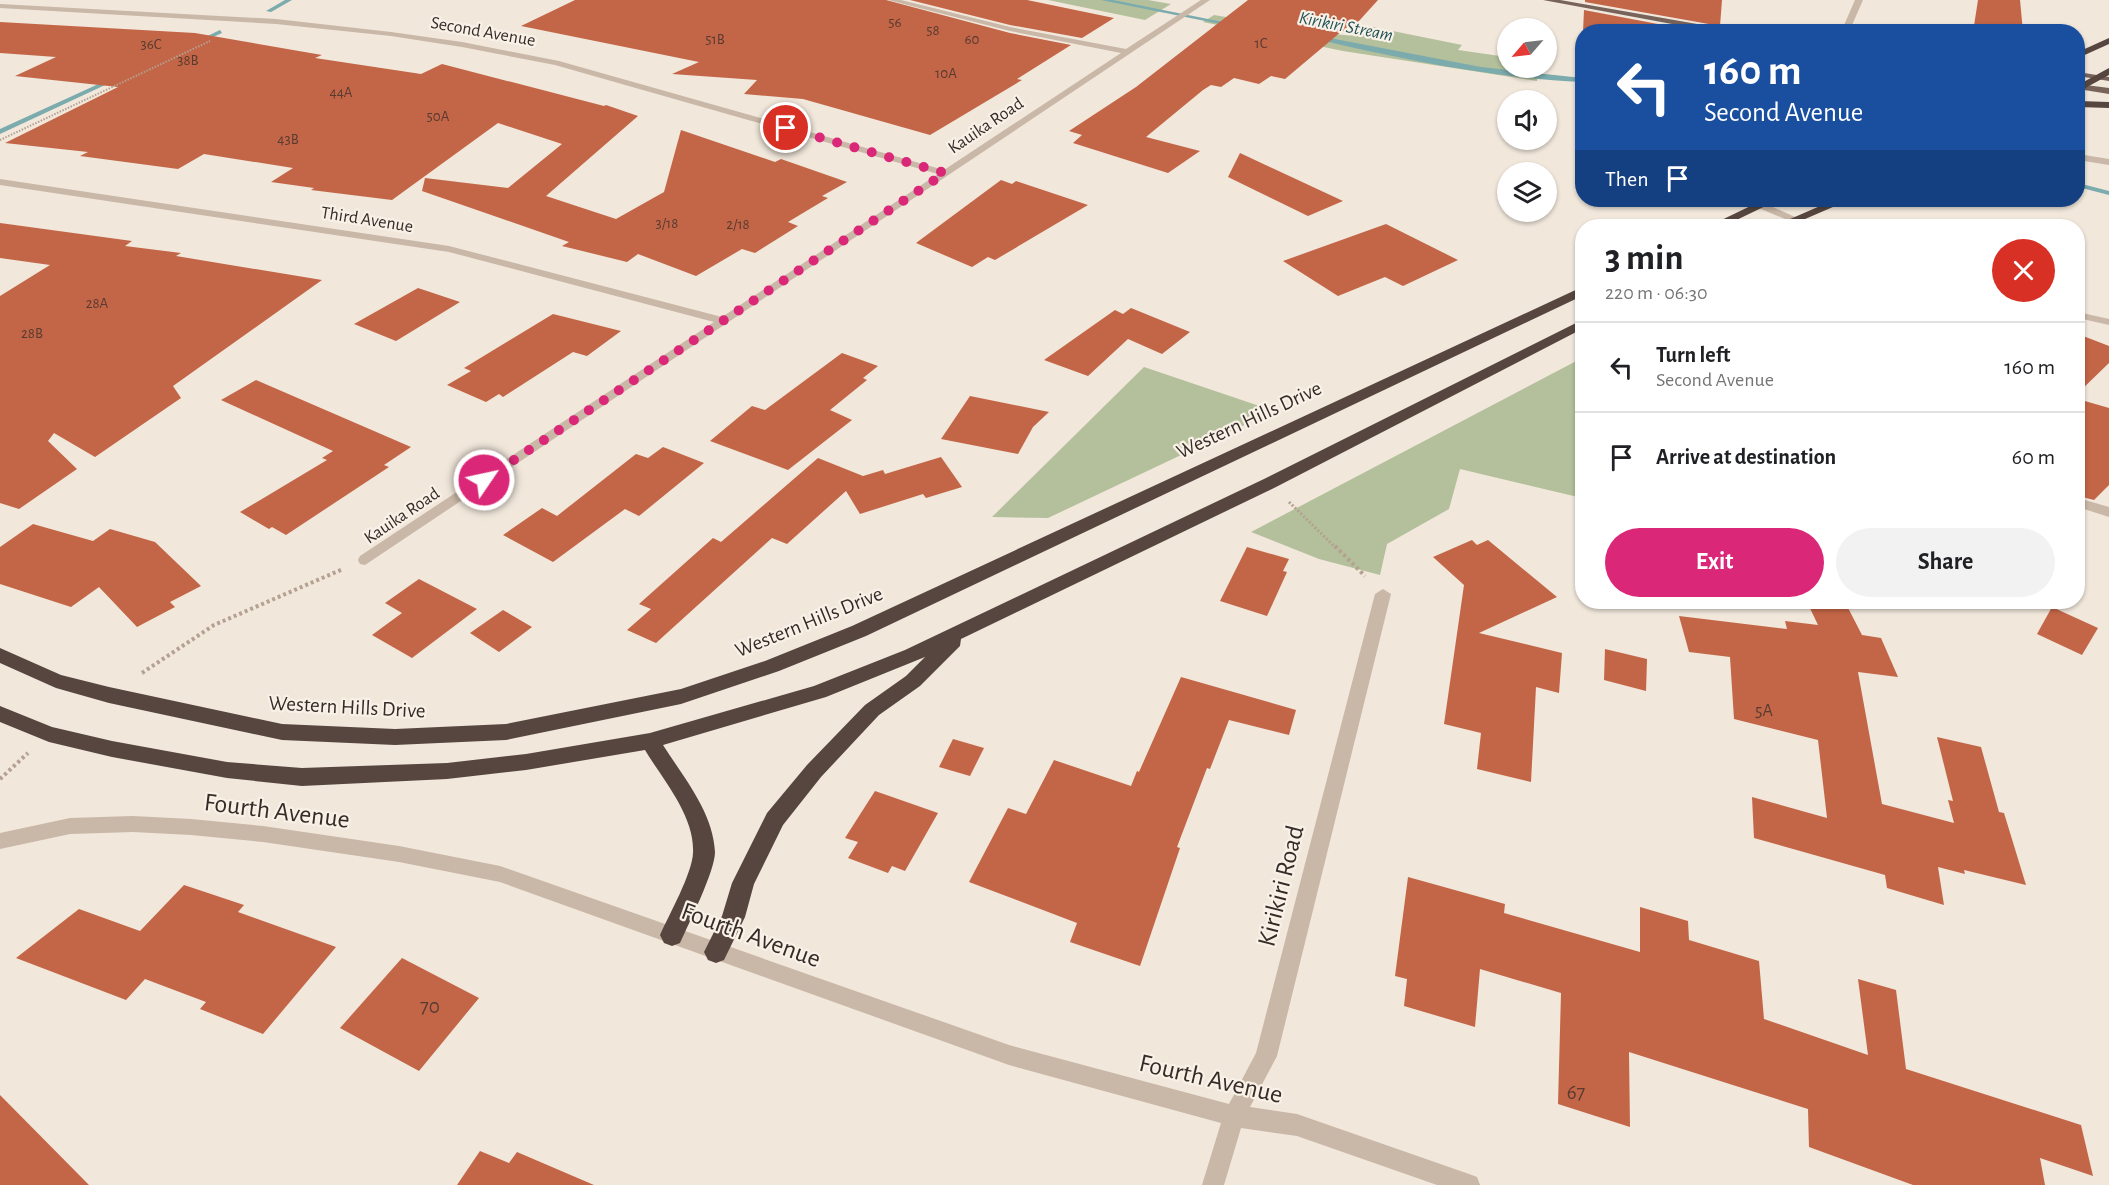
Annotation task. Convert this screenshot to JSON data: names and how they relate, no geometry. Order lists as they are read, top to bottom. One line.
{"streets":{"highway":["Western Hills Drive"],"street":["Second Avenue","Kauika Road","Third Avenue","Fourth Avenue","Kirikiri Road"]},"crossings":[["Second Avenue","Kauika Road"],["Kauika Road","Third Avenue"],["Fourth Avenue","Kirikiri Road"]],"water":["Kirikiri Stream"],"house_numbers":["56","58","51B","60","1C","36C","38B","10A","44A","50A","43B","3/18","2/18","28A","28B","5A","70","67"],"north":"bottom left","page":{"turn":["160 m","Second Avenue"],"then":"Then","heading":["3 min","220 m · 06:30"],"list":[{"name":"Turn left","note":"Second Avenue","value":"160 m"},{"name":"Arrive at destination","value":"60 m"}],"buttons":["Exit","Share"]}}
